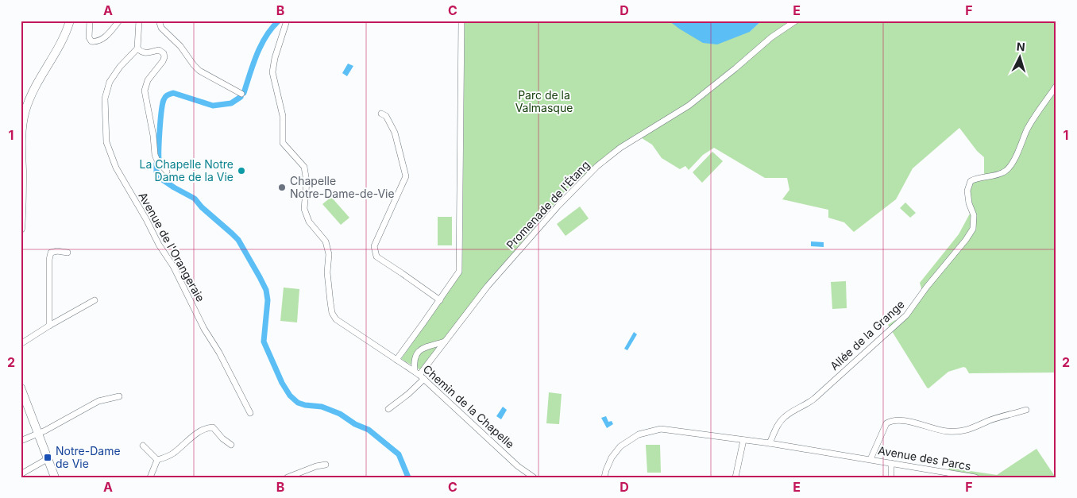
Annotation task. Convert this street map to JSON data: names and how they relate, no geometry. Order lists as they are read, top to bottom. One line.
{"streets":{"street":["Promenade de l'Étang","Avenue de l'Orangeraie","Allée de la Grange","Chemin de la Chapelle","Avenue des Parcs"]},"crossings":[["Promenade de l'Étang","Chemin de la Chapelle"],["Allée de la Grange","Avenue des Parcs"]],"parks":["Parc de la Valmasque"],"places":{"other":["La Chapelle Notre Dame de la Vie","Chapelle Notre-Dame-de-Vie"],"transit":["Notre-Dame de Vie"]},"north":"top","grid":{"columns":["A","B","C","D","E","F"],"rows":["1","2"]}}
